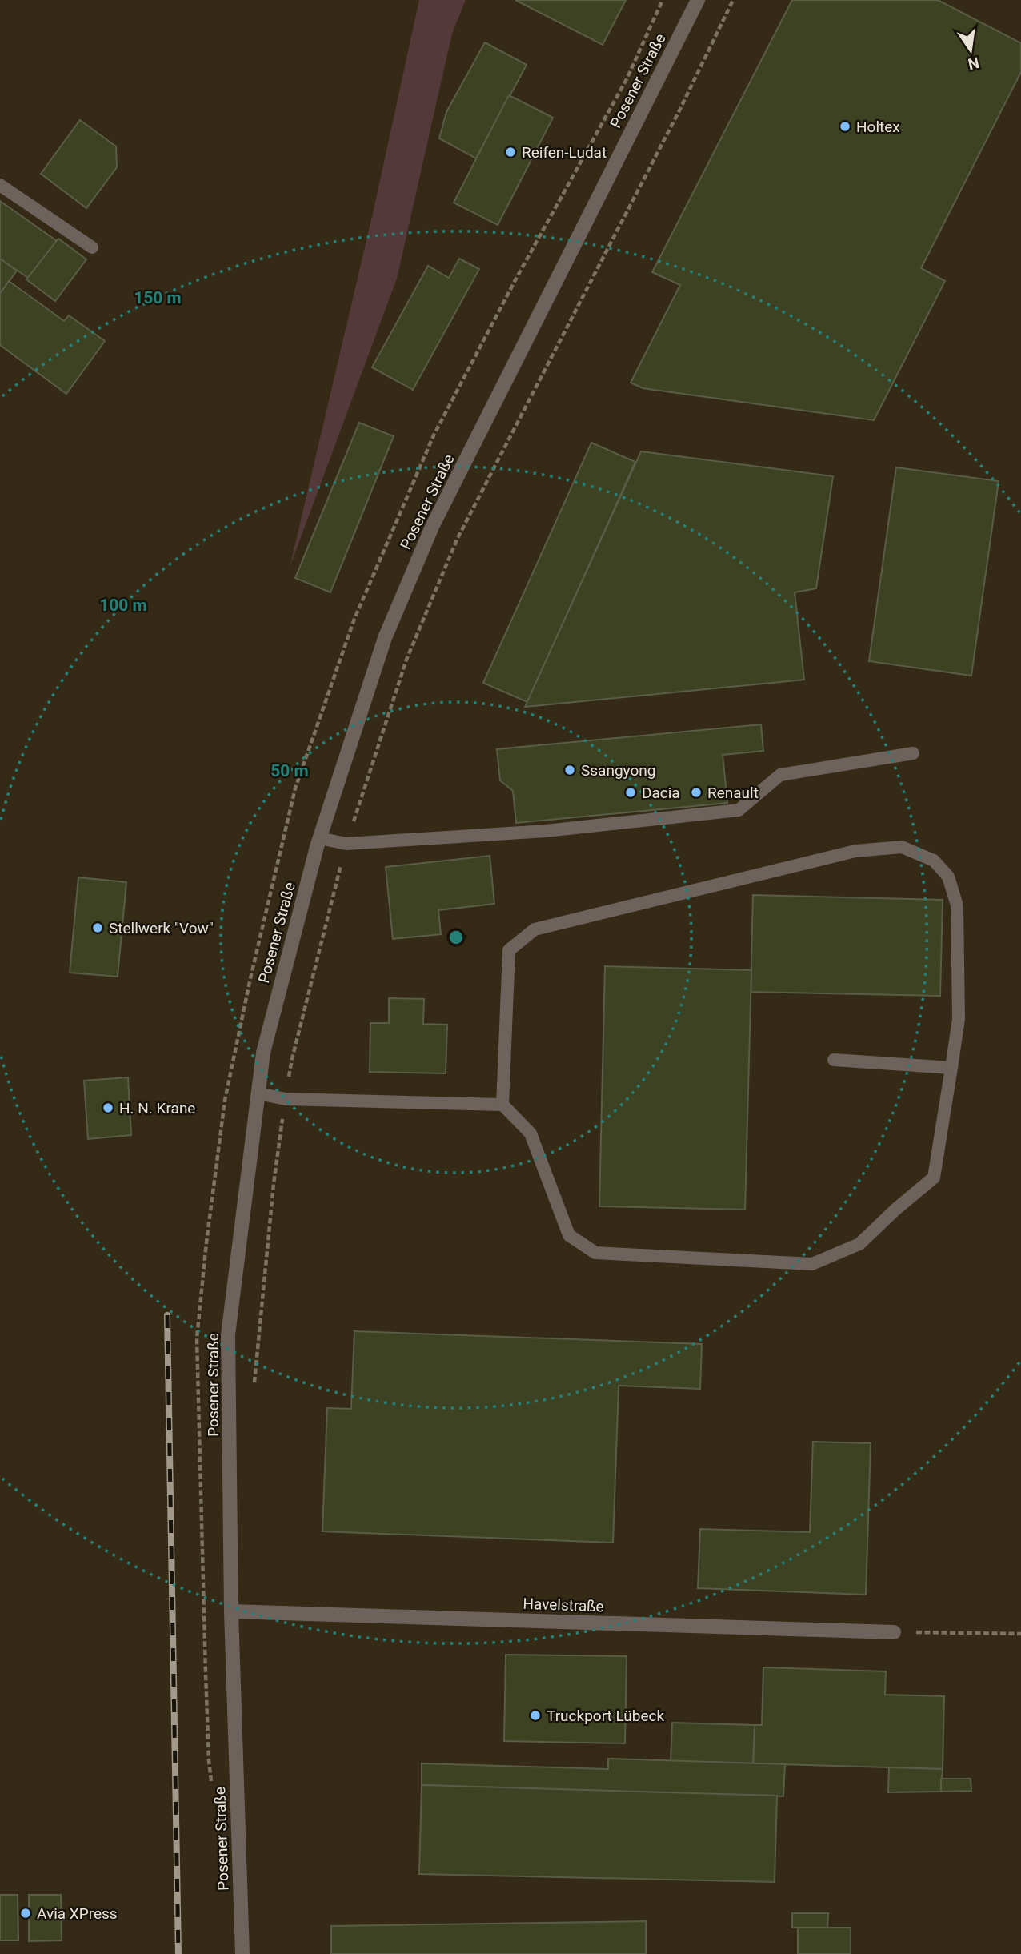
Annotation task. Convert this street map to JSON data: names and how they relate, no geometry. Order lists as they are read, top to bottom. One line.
{"streets":{"street":["Posener Straße","Havelstraße"]},"crossings":[["Posener Straße","Havelstraße"]],"places":["Holtex","Reifen-Ludat","Ssangyong","Dacia","Renault","Stellwerk \"Vow\"","H. N. Krane","Truckport Lübeck","Avia XPress"],"north":"bottom","rings":["150 m","100 m","50 m"]}
